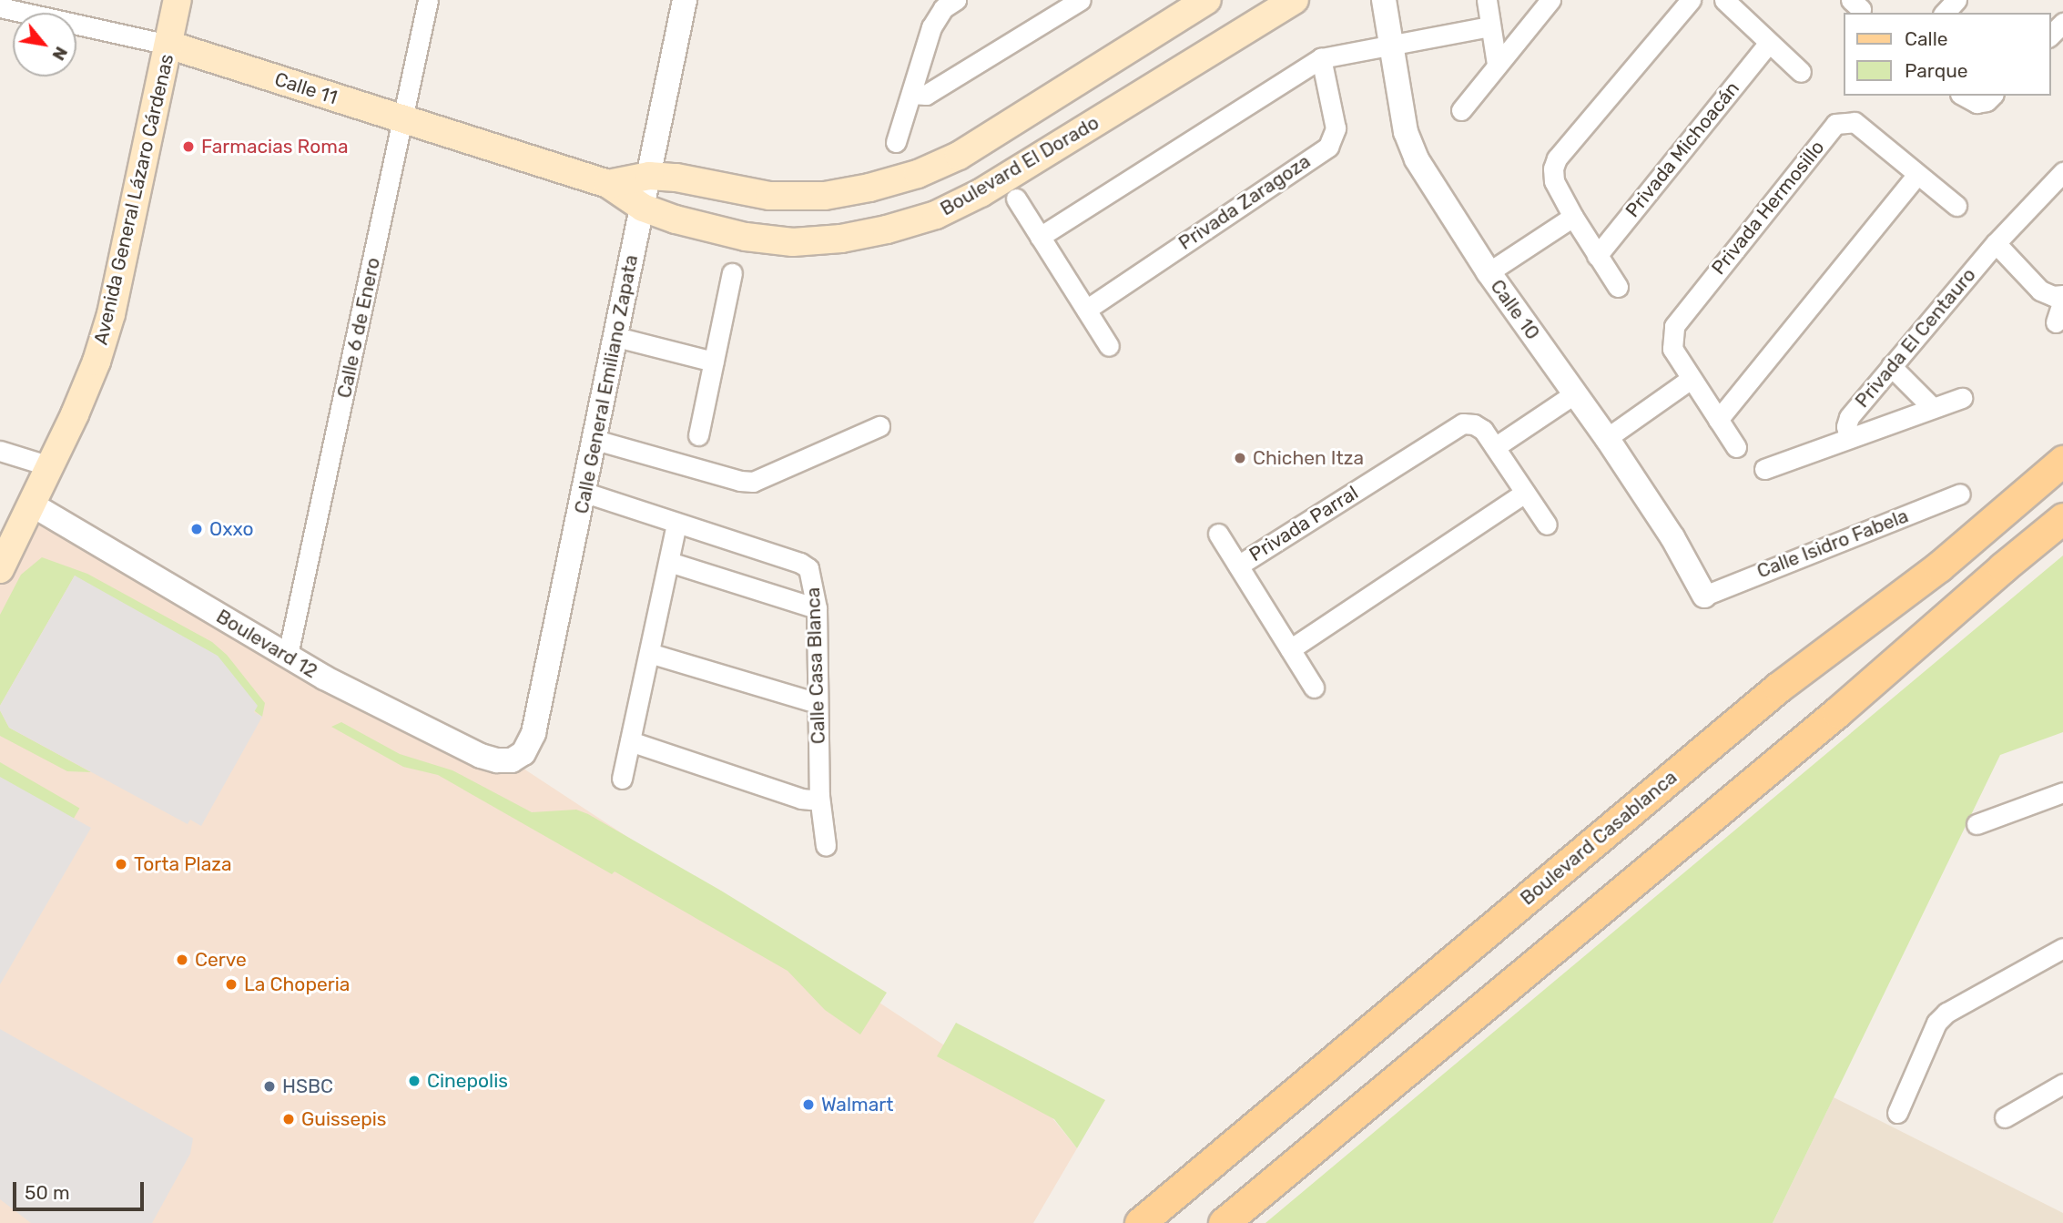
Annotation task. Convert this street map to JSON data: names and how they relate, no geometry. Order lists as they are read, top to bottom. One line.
{"streets":{"main road":["Calle 11","Boulevard El Dorado","Avenida General Lázaro Cárdenas","Boulevard Casablanca"],"street":["Privada Michoacán","Privada Zaragoza","Privada Hermosillo","Calle 10","Calle 6 de Enero","Privada El Centauro","Calle General Emiliano Zapata","Privada Parral","Calle Isidro Fabela","Boulevard 12","Calle Casa Blanca"]},"crossings":[["Calle 11","Boulevard El Dorado"],["Calle 11","Avenida General Lázaro Cárdenas"],["Calle 11","Calle 6 de Enero"],["Calle 11","Calle General Emiliano Zapata"],["Boulevard El Dorado","Calle General Emiliano Zapata"],["Avenida General Lázaro Cárdenas","Boulevard 12"],["Calle 10","Calle Isidro Fabela"],["Calle 6 de Enero","Boulevard 12"],["Calle General Emiliano Zapata","Boulevard 12"],["Calle General Emiliano Zapata","Calle Casa Blanca"]],"places":["Farmacias Roma","Chichen Itza","Oxxo","Torta Plaza","Cerve","La Choperia","Cinepolis","HSBC","Walmart","Guissepis"],"legend":["Calle","Parque"],"scale_bar":"50 m","north":"bottom right"}
